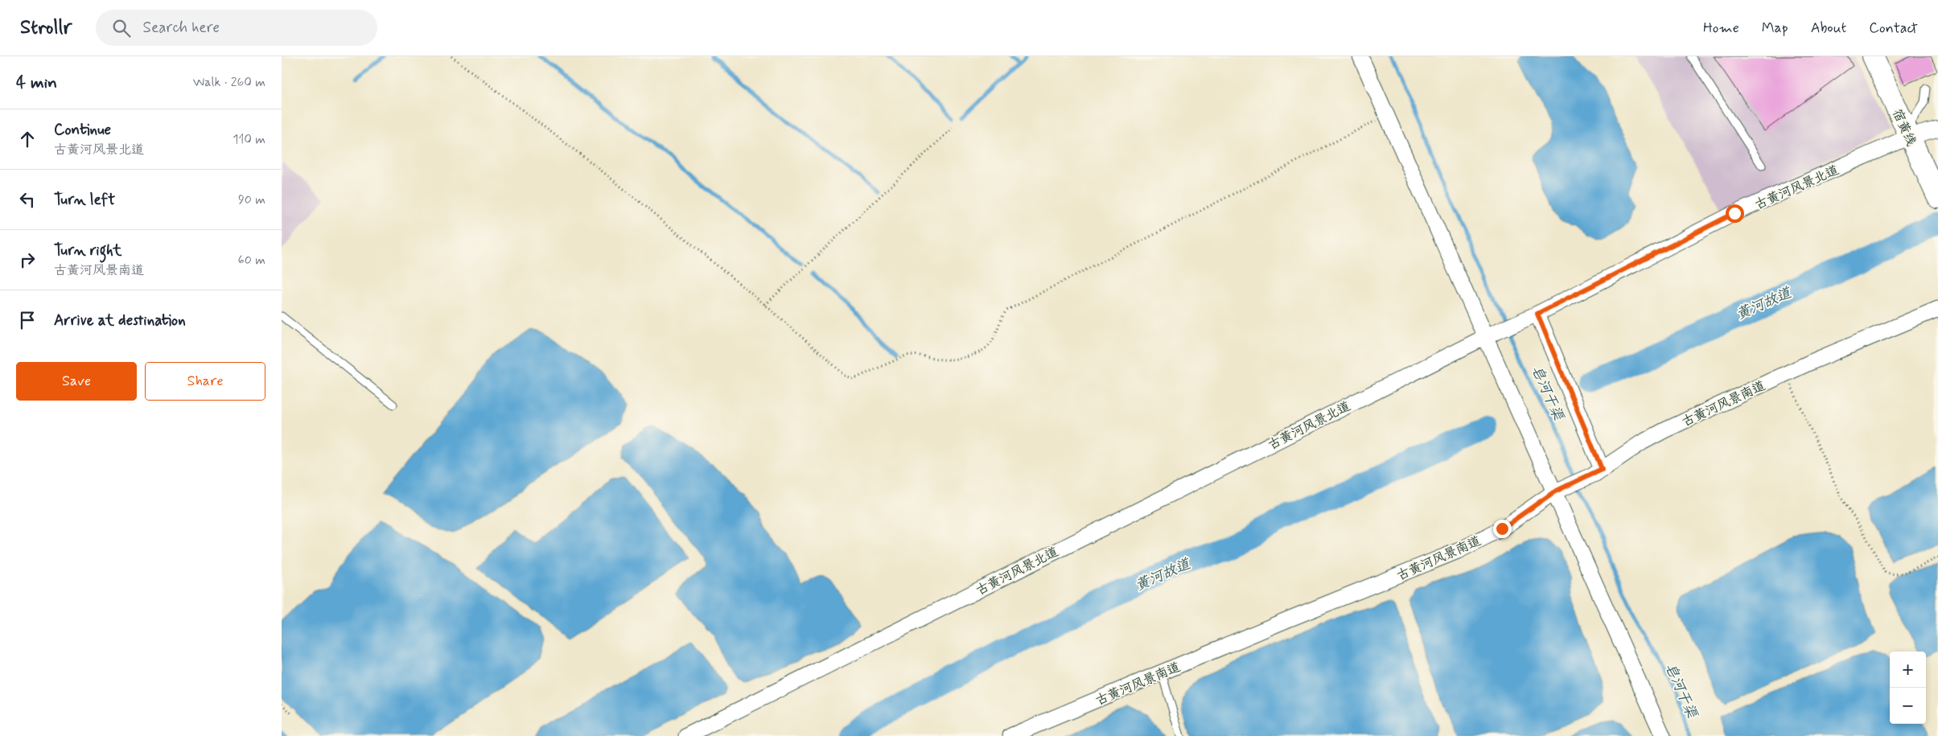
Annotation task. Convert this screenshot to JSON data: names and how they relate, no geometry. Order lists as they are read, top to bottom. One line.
{"streets":{"main road":["宿黄线"],"street":["古黄河风景北道","古黄河风景南道"]},"crossings":[["宿黄线","古黄河风景北道"]],"water":["黄河故道","皂河干渠"],"page":{"header":"Strollr","search":"Search here","nav":["Home","Map","About","Contact"],"heading":["4 min","Walk · 260 m"],"list":[["Continue","古黄河风景北道","110 m"],["Turn left","90 m"],["Turn right","古黄河风景南道","60 m"],"Arrive at destination"],"buttons":["Save","Share"],"map_buttons":["+","−"]}}
